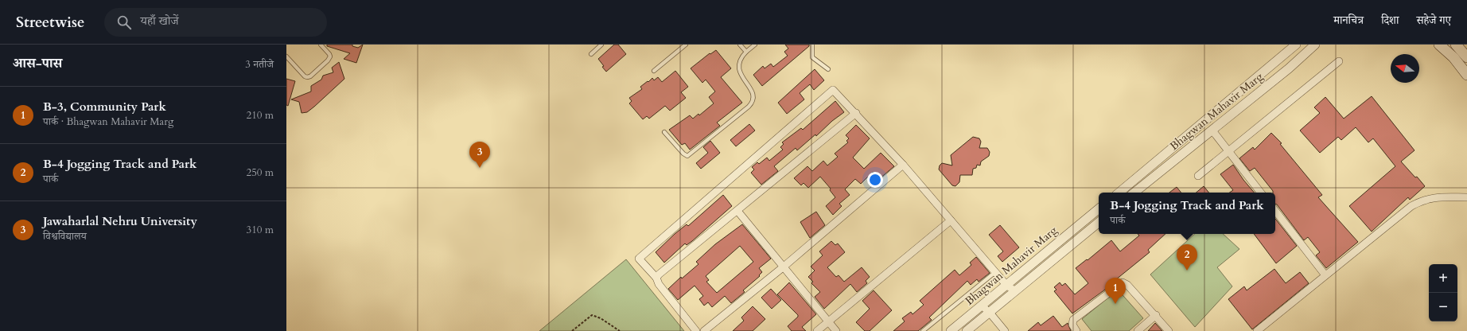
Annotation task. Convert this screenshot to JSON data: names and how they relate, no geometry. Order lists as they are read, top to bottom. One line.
{"streets":{"street":["Bhagwan Mahavir Marg"]},"north":"left","page":{"header":"Streetwise","search":"यहाँ खोजें","nav":["मानचित्र","दिशा","सहेजे गए"],"heading":["आस-पास","3 नतीजे"],"list":[{"mark":"1","name":"B-3, Community Park","note":"पार्क · Bhagwan Mahavir Marg","value":"210 m"},{"mark":"2","name":"B-4 Jogging Track and Park","note":"पार्क","value":"250 m"},{"mark":"3","name":"Jawaharlal Nehru University","note":"विश्वविद्यालय","value":"310 m"}],"pins":["3","2","1"],"popup":["B-4 Jogging Track and Park","पार्क"],"map_buttons":["+","−"]}}
